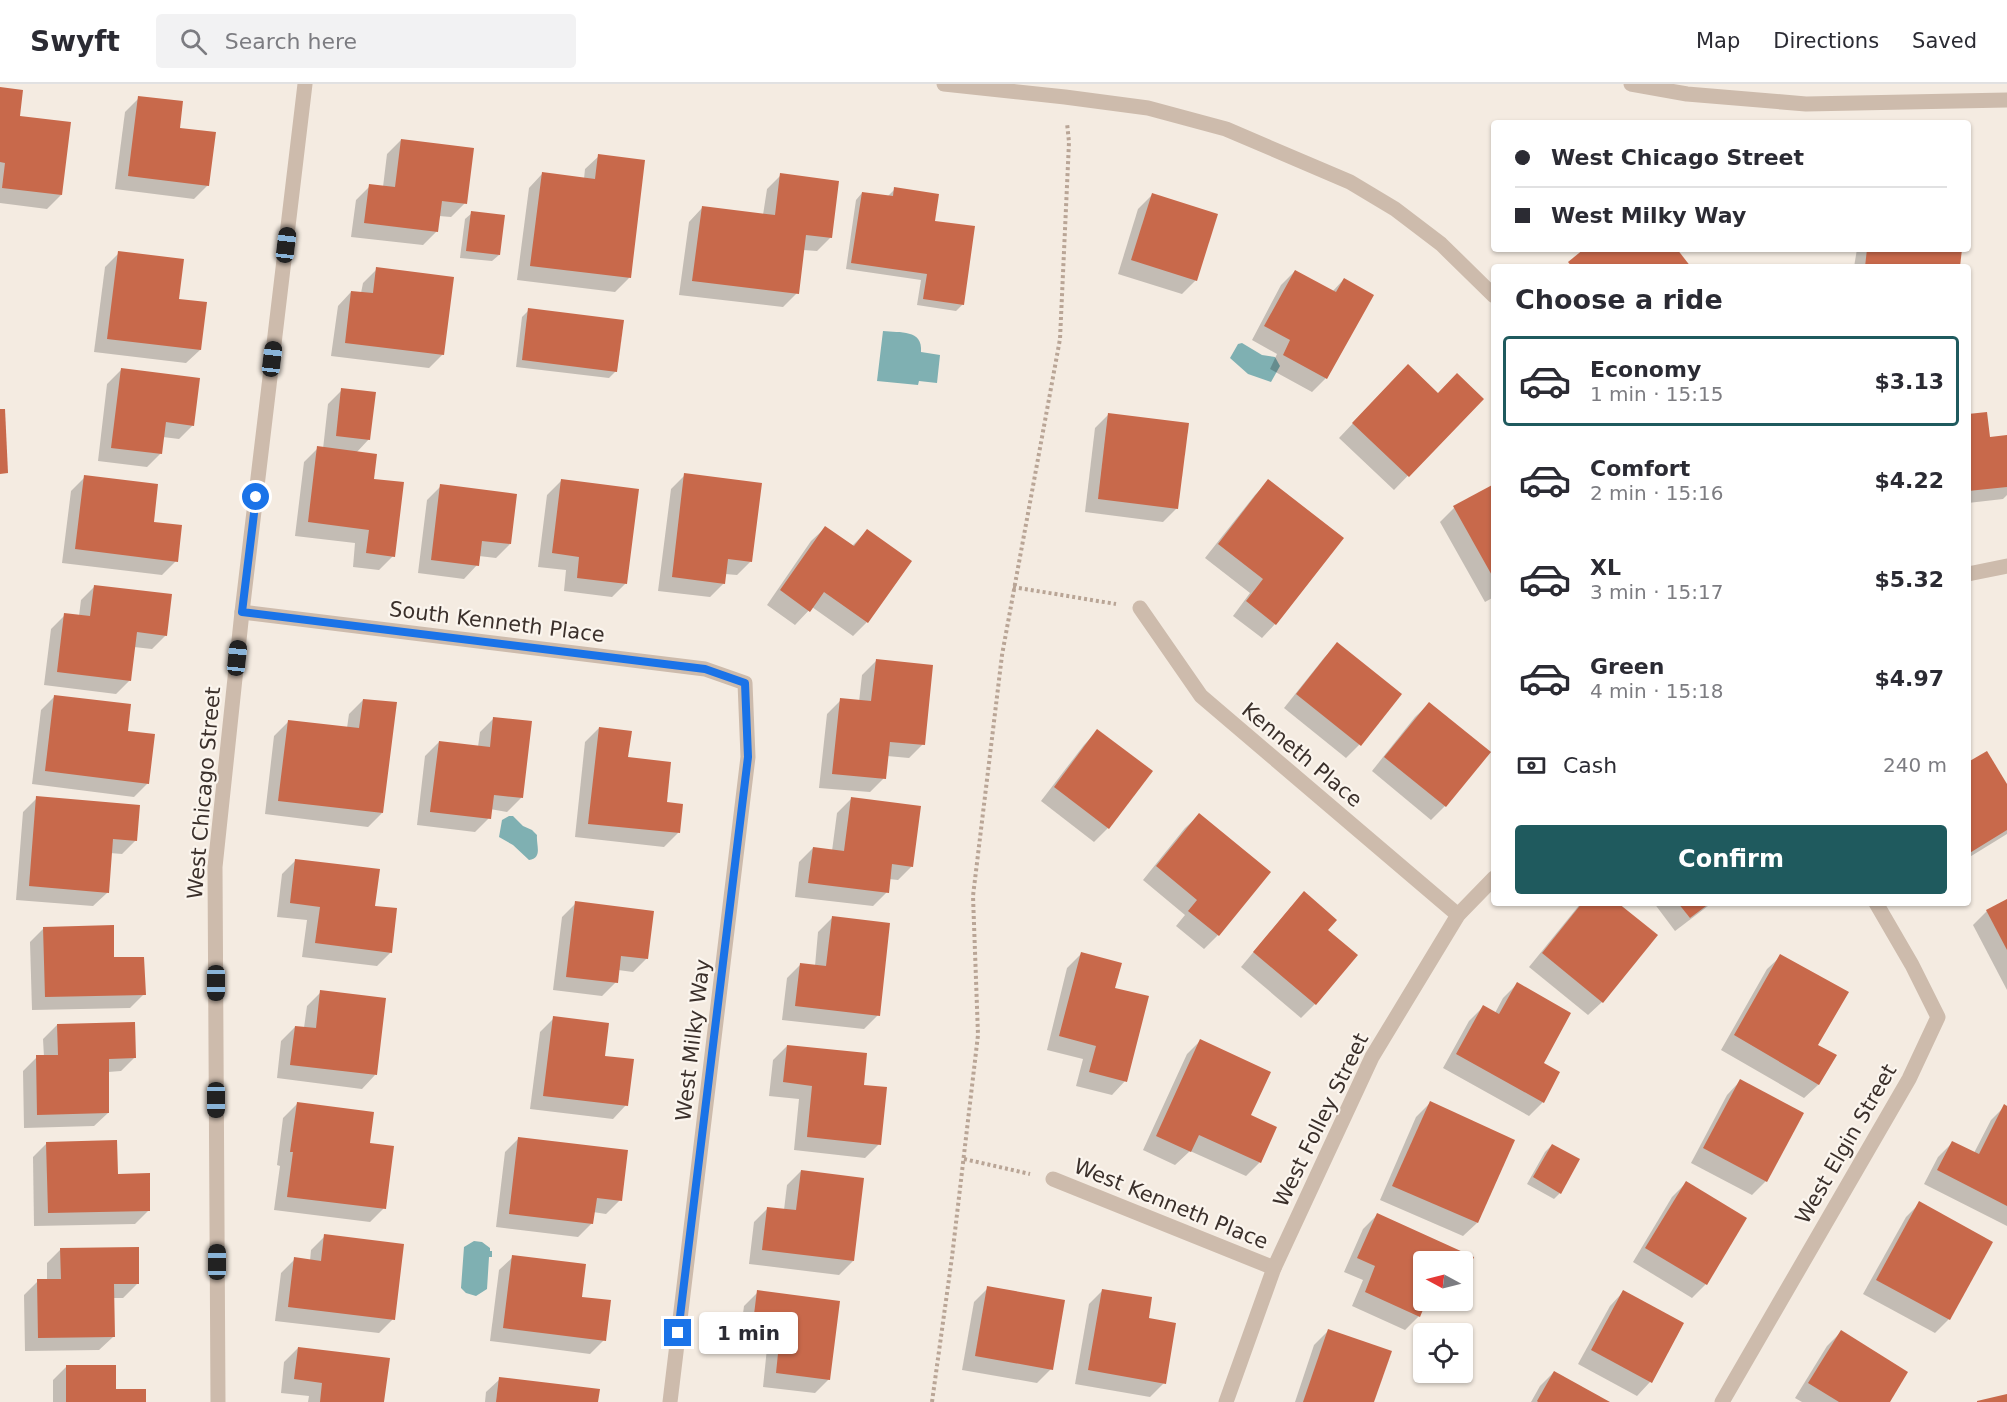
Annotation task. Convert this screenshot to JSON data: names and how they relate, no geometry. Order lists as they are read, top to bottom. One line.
{"streets":{"street":["South Kenneth Place","Kenneth Place","West Chicago Street","West Milky Way","West Folley Street","West Elgin Street","West Kenneth Place"]},"crossings":[["South Kenneth Place","West Chicago Street"],["South Kenneth Place","West Milky Way"],["Kenneth Place","West Folley Street"],["West Folley Street","West Kenneth Place"]],"north":"left","page":{"header":"Swyft","search":"Search here","nav":["Map","Directions","Saved"],"banner":["West Chicago Street","West Milky Way"],"heading":"Choose a ride","list":[{"name":"Economy","note":"1 min · 15:15","value":"$3.13"},{"name":"Comfort","note":"2 min · 15:16","value":"$4.22"},{"name":"XL","note":"3 min · 15:17","value":"$5.32"},{"name":"Green","note":"4 min · 15:18","value":"$4.97"}],"pay":["Cash","240 m"],"buttons":"Confirm","bubble":"1 min"}}
